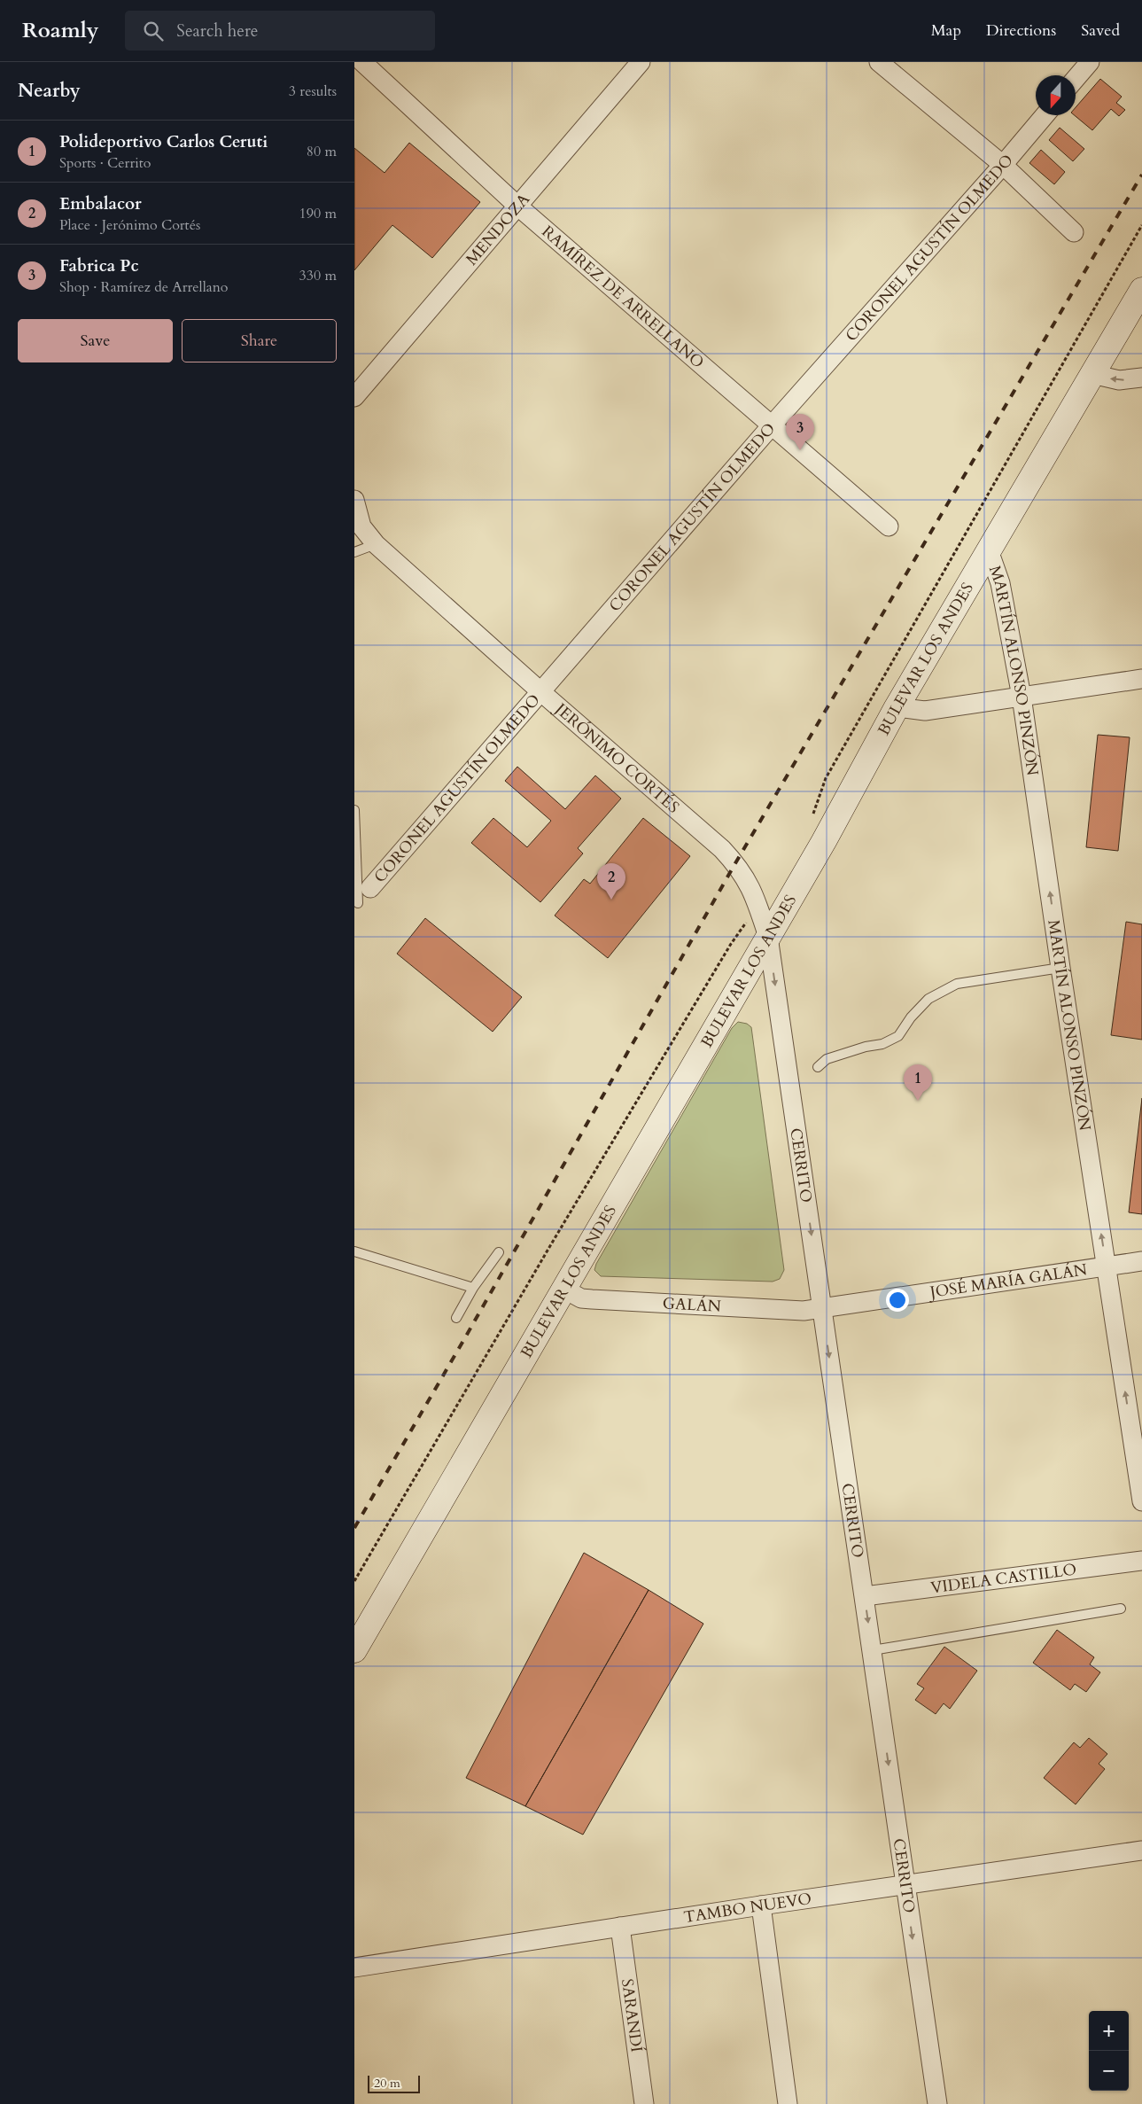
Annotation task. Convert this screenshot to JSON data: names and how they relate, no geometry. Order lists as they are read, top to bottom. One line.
{"streets":{"main road":["BULEVAR LOS ANDES"],"street":["MENDOZA","CORONEL AGUSTÍN OLMEDO","RAMÍREZ DE ARRELLANO","MARTÍN ALONSO PINZÓN","JERÓNIMO CORTÉS","CERRITO","JOSÉ MARÍA GALÁN","GALÁN","VIDELA CASTILLO","TAMBO NUEVO","SARANDÍ"]},"crossings":[["MENDOZA","RAMÍREZ DE ARRELLANO"],["CORONEL AGUSTÍN OLMEDO","RAMÍREZ DE ARRELLANO"],["CORONEL AGUSTÍN OLMEDO","JERÓNIMO CORTÉS"],["BULEVAR LOS ANDES","MARTÍN ALONSO PINZÓN"],["BULEVAR LOS ANDES","JERÓNIMO CORTÉS"],["BULEVAR LOS ANDES","CERRITO"],["BULEVAR LOS ANDES","GALÁN"],["MARTÍN ALONSO PINZÓN","JOSÉ MARÍA GALÁN"],["JERÓNIMO CORTÉS","CERRITO"],["CERRITO","JOSÉ MARÍA GALÁN"],["CERRITO","GALÁN"],["CERRITO","VIDELA CASTILLO"],["CERRITO","TAMBO NUEVO"],["JOSÉ MARÍA GALÁN","GALÁN"],["TAMBO NUEVO","SARANDÍ"]],"one_way":["MARTÍN ALONSO PINZÓN","CERRITO"],"scale_bar":"20 m","north":"bottom","page":{"header":"Roamly","search":"Search here","nav":["Map","Directions","Saved"],"heading":["Nearby","3 results"],"list":[{"mark":"1","name":"Polideportivo Carlos Ceruti","note":"Sports · Cerrito","value":"80 m"},{"mark":"2","name":"Embalacor","note":"Place · Jerónimo Cortés","value":"190 m"},{"mark":"3","name":"Fabrica Pc","note":"Shop · Ramírez de Arrellano","value":"330 m"}],"buttons":["Save","Share"],"pins":["3","2","1"],"map_buttons":["+","−"],"scale":"20 m"}}
